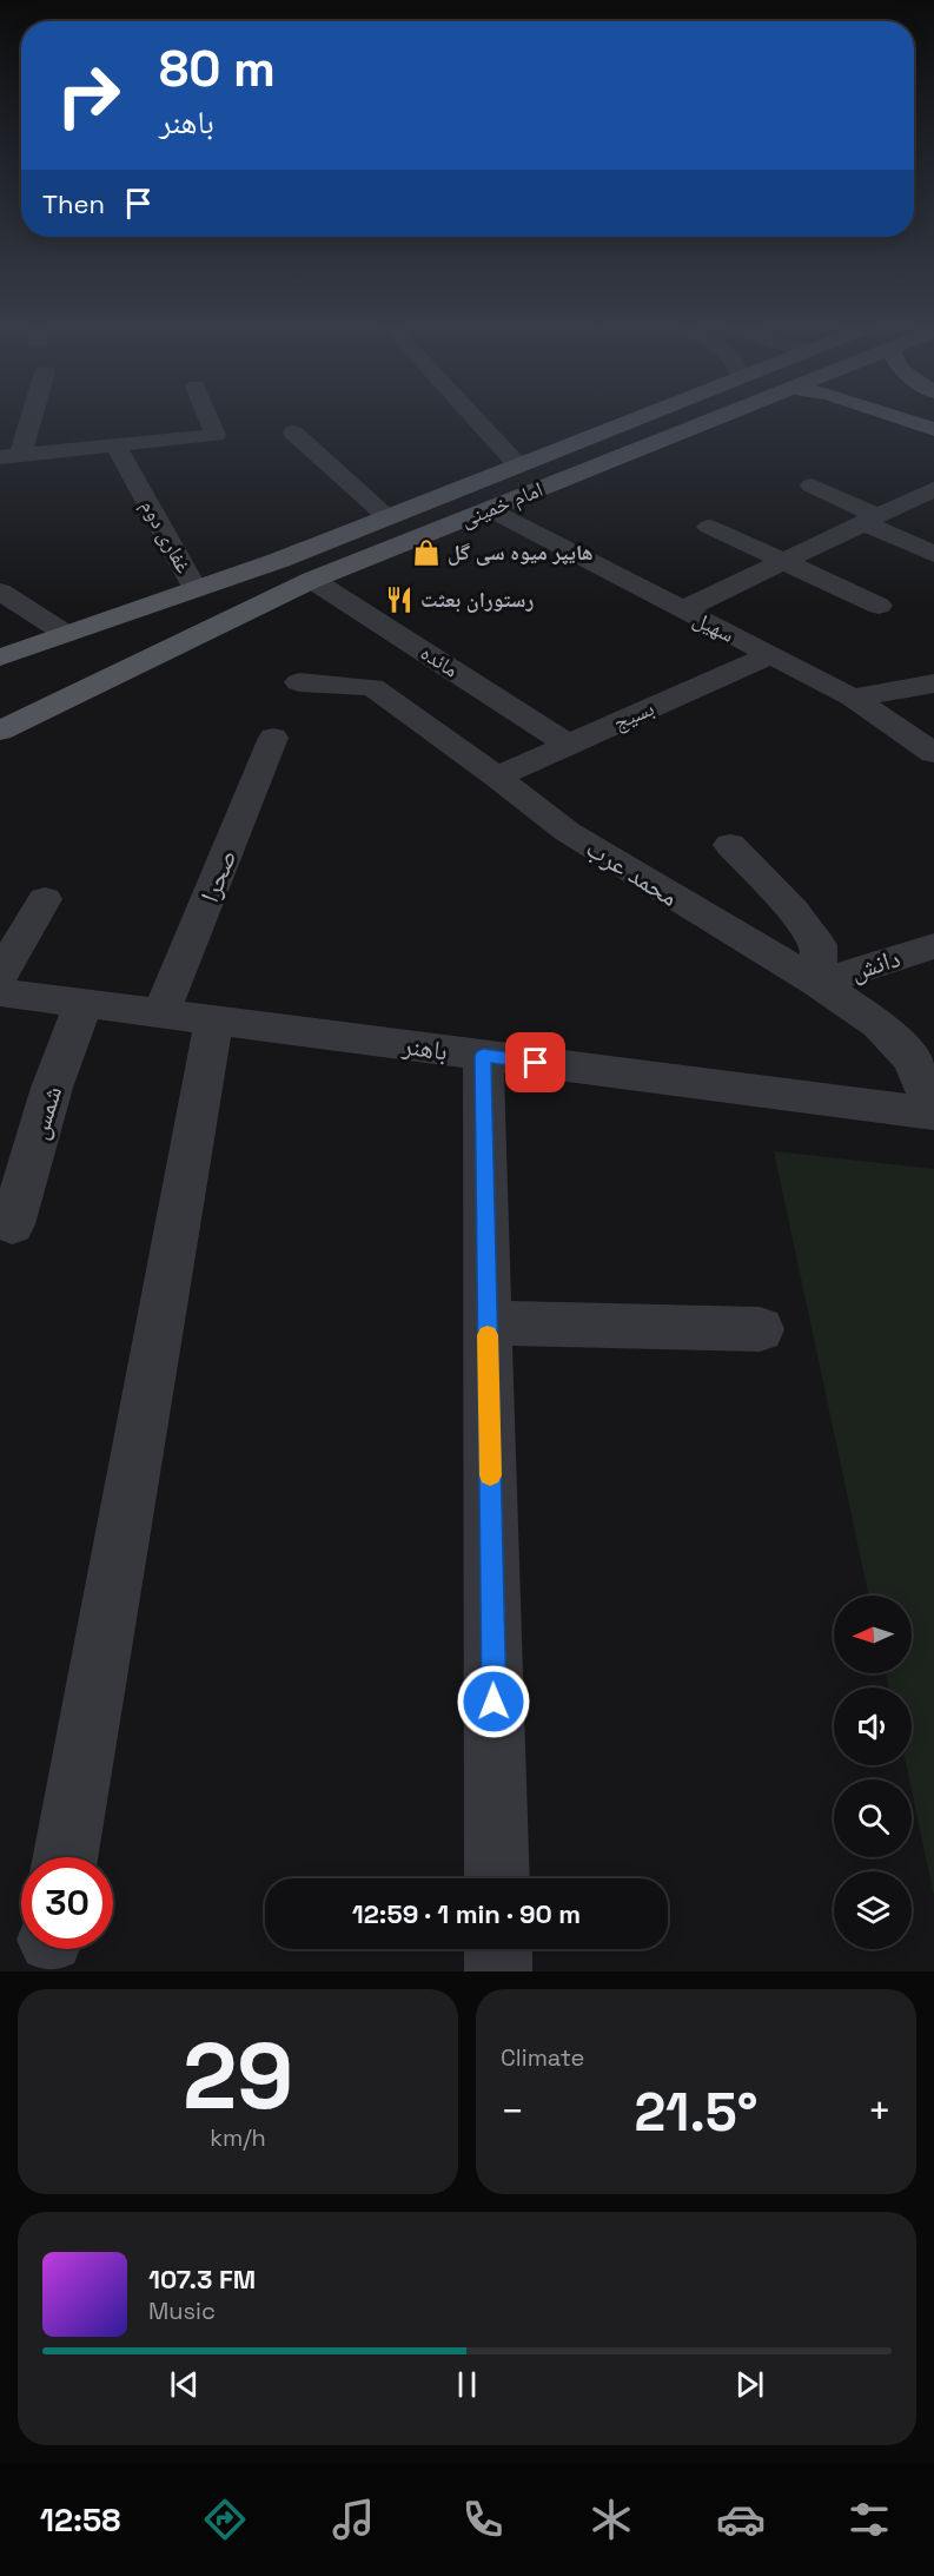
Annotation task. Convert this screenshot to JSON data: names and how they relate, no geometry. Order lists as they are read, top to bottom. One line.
{"streets":{"main road":["امام خمینی"],"street":["غفاری دوم","سهیل","مائده","بسیج","محمد عرب","صحرا","دانش","باهنر","شمس"]},"crossings":[["امام خمینی","غفاری دوم"],["امام خمینی","سهیل"],["امام خمینی","مائده"],["سهیل","بسیج"],["مائده","بسیج"],["بسیج","محمد عرب"],["محمد عرب","دانش"],["محمد عرب","باهنر"],["صحرا","باهنر"],["باهنر","شمس"]],"places":{"shop":["هایپر میوه سی گل"],"restaurant":["رستوران بعثت"]},"north":"left","page":{"turn":["80 m","باهنر"],"then":"Then","limit":"30","trip":"12:59 · 1 min · 90 m","tile":[["29","km/h"],"Climate"],"heat":["−","21.5°","+"],"song":["107.3 FM","Music"],"tabs":"12:58"}}
